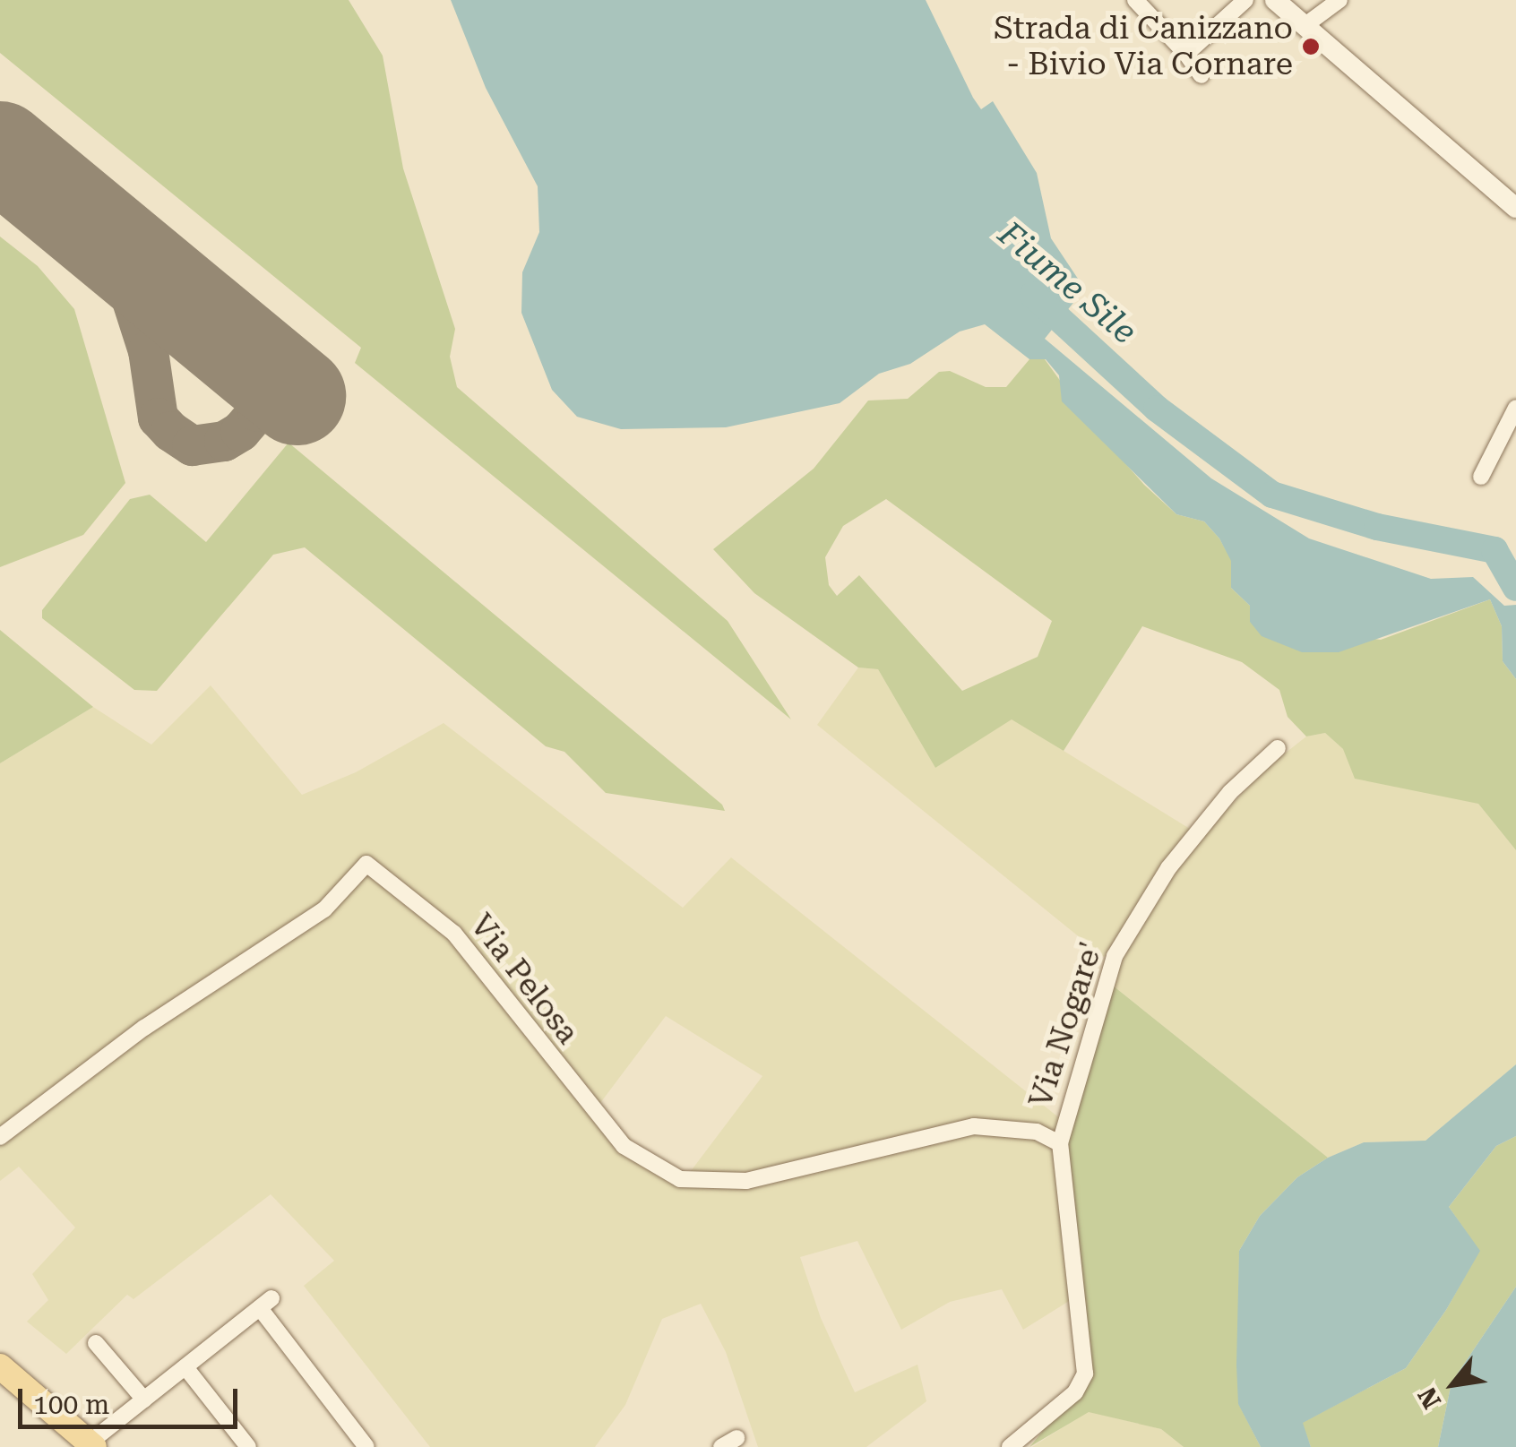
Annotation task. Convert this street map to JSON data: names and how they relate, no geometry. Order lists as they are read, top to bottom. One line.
{"streets":{"street":["Via Pelosa","Via Nogare'"]},"crossings":[["Via Pelosa","Via Nogare'"]],"water":["Fiume Sile"],"places":["Strada di Canizzano - Bivio Via Cornare"],"scale_bar":"100 m","north":"bottom left"}
